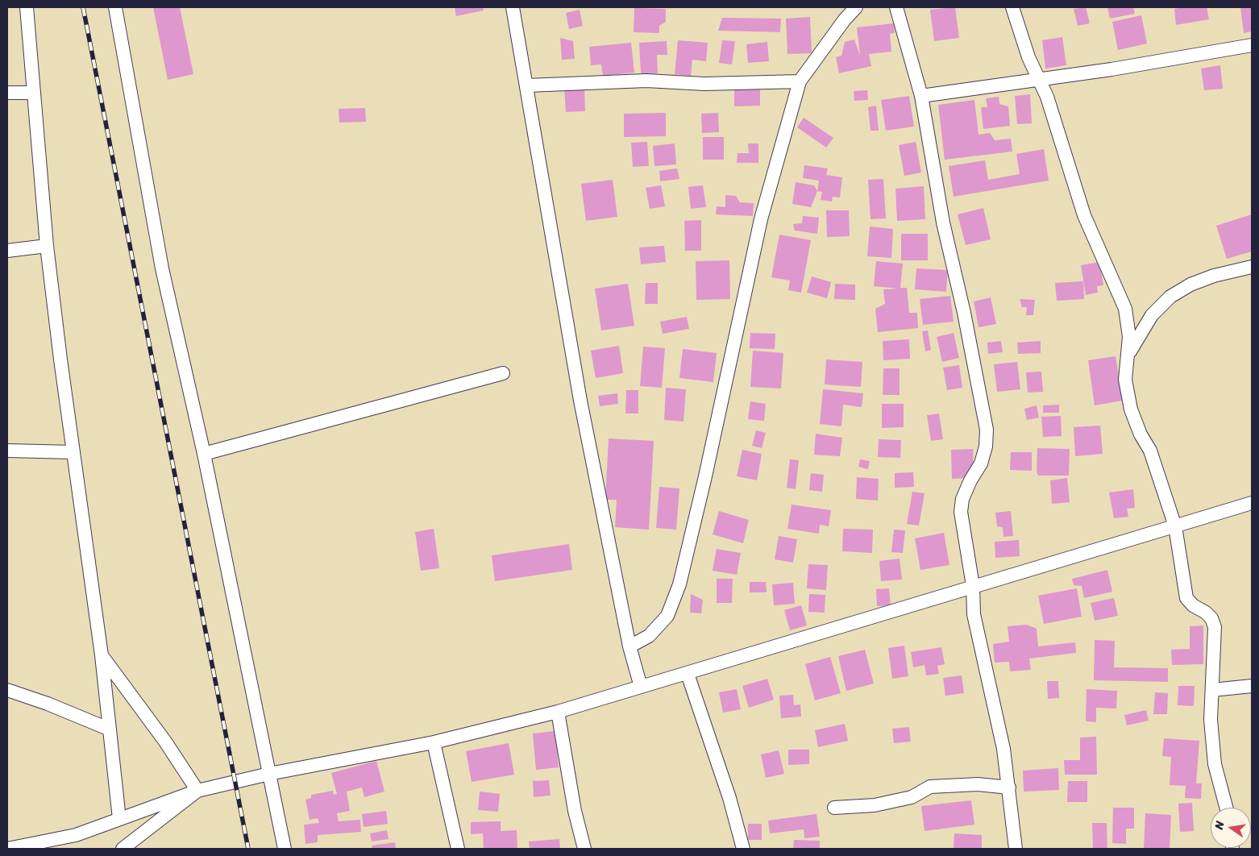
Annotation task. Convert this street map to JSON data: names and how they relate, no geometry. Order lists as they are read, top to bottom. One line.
{"north":"left"}
